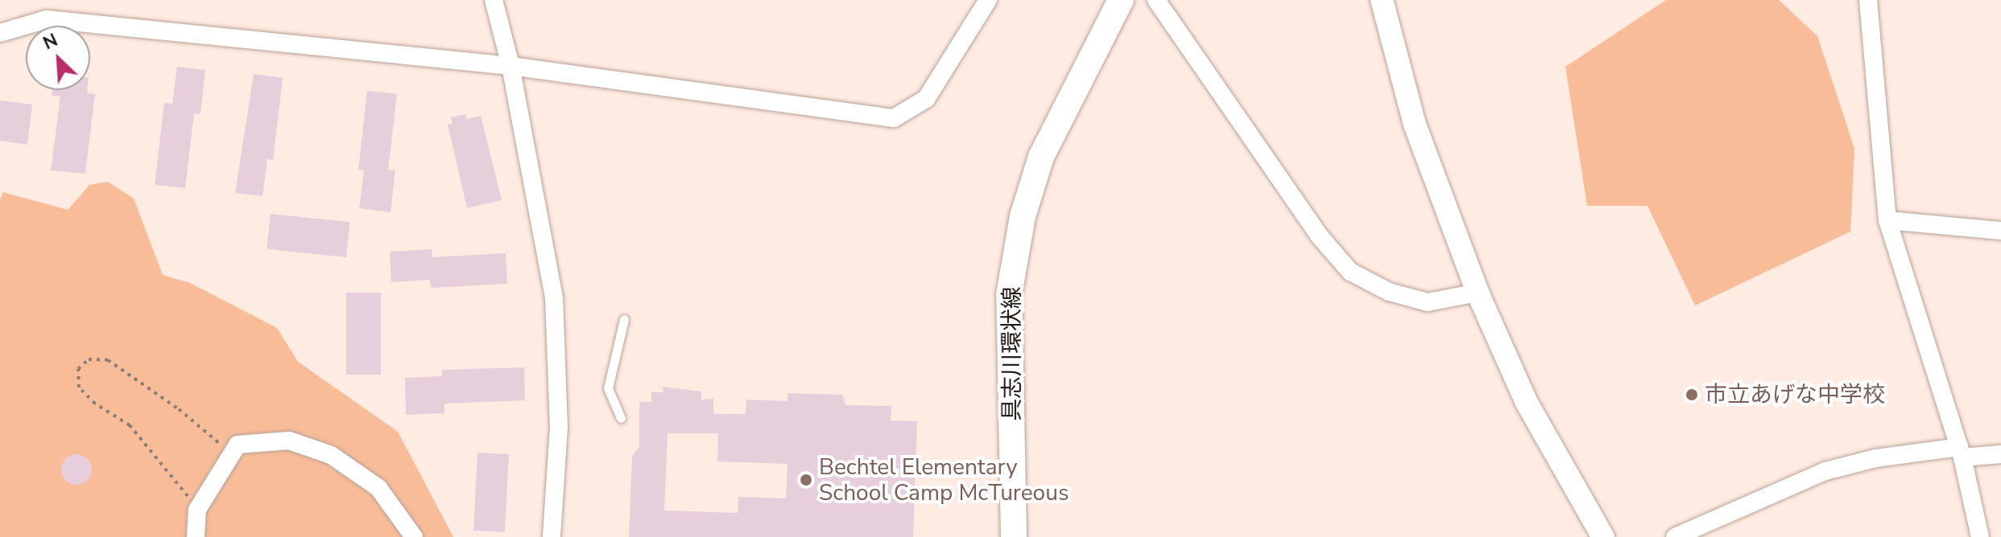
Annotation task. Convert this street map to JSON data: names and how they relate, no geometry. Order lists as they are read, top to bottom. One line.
{"streets":{"main road":["具志川環状線"]},"places":["市立あげな中学校","Bechtel Elementary School Camp McTureous"],"north":"top left"}
